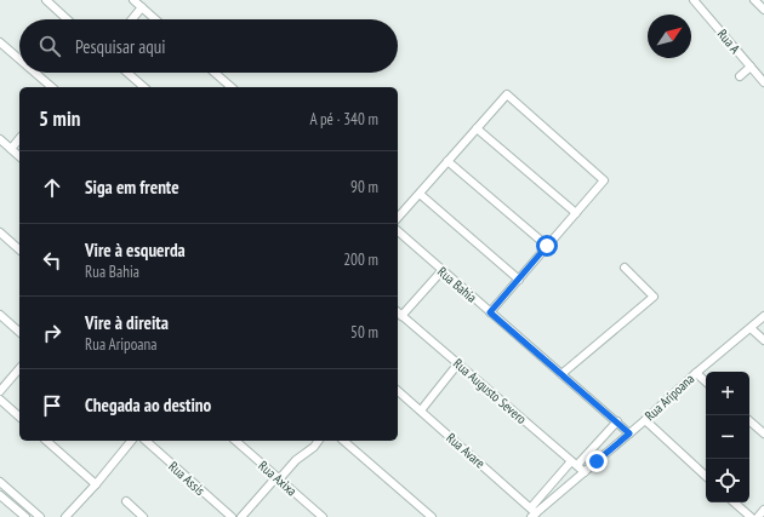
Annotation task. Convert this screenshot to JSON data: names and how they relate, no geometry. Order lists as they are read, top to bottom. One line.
{"streets":{"street":["Rua A","Rua Bahia","Rua Augusto Severo","Rua Aripoana","Rua Avare","Rua Assis","Rua Axixa"]},"crossings":[["Rua Bahia","Rua Aripoana"],["Rua Augusto Severo","Rua Aripoana"],["Rua Aripoana","Rua Avare"]],"north":"top right","page":{"search":"Pesquisar aqui","heading":["5 min","A pé · 340 m"],"list":[["Siga em frente","90 m"],["Vire à esquerda","Rua Bahia","200 m"],["Vire à direita","Rua Aripoana","50 m"],"Chegada ao destino"],"map_buttons":["+","−"]}}
